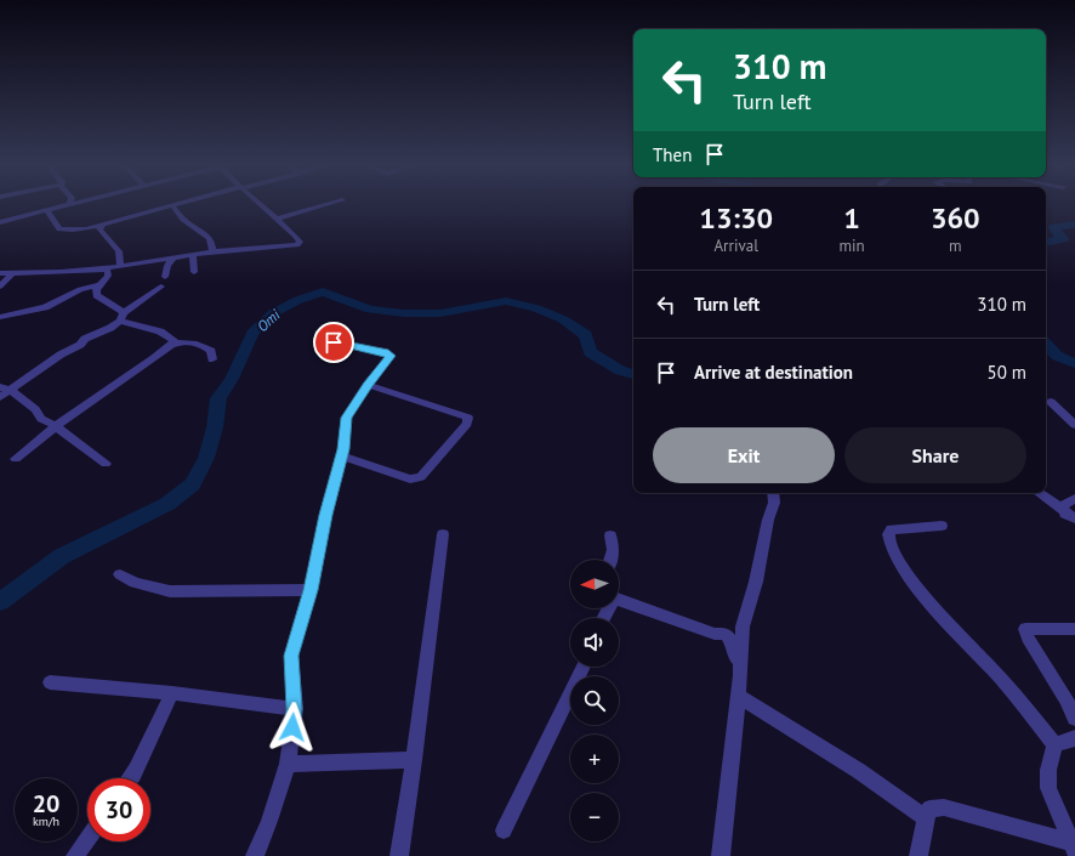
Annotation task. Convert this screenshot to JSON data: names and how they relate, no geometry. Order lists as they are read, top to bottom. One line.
{"water":["Omi"],"north":"left","page":{"turn":["310 m","Turn left"],"then":"Then","eta":["13:30","Arrival","1","min","360","m"],"list":[{"name":"Turn left","value":"310 m"},{"name":"Arrive at destination","value":"50 m"}],"buttons":["Exit","Share"],"map_buttons":["+","−"],"speed":"20 km/h","limit":"30"}}
